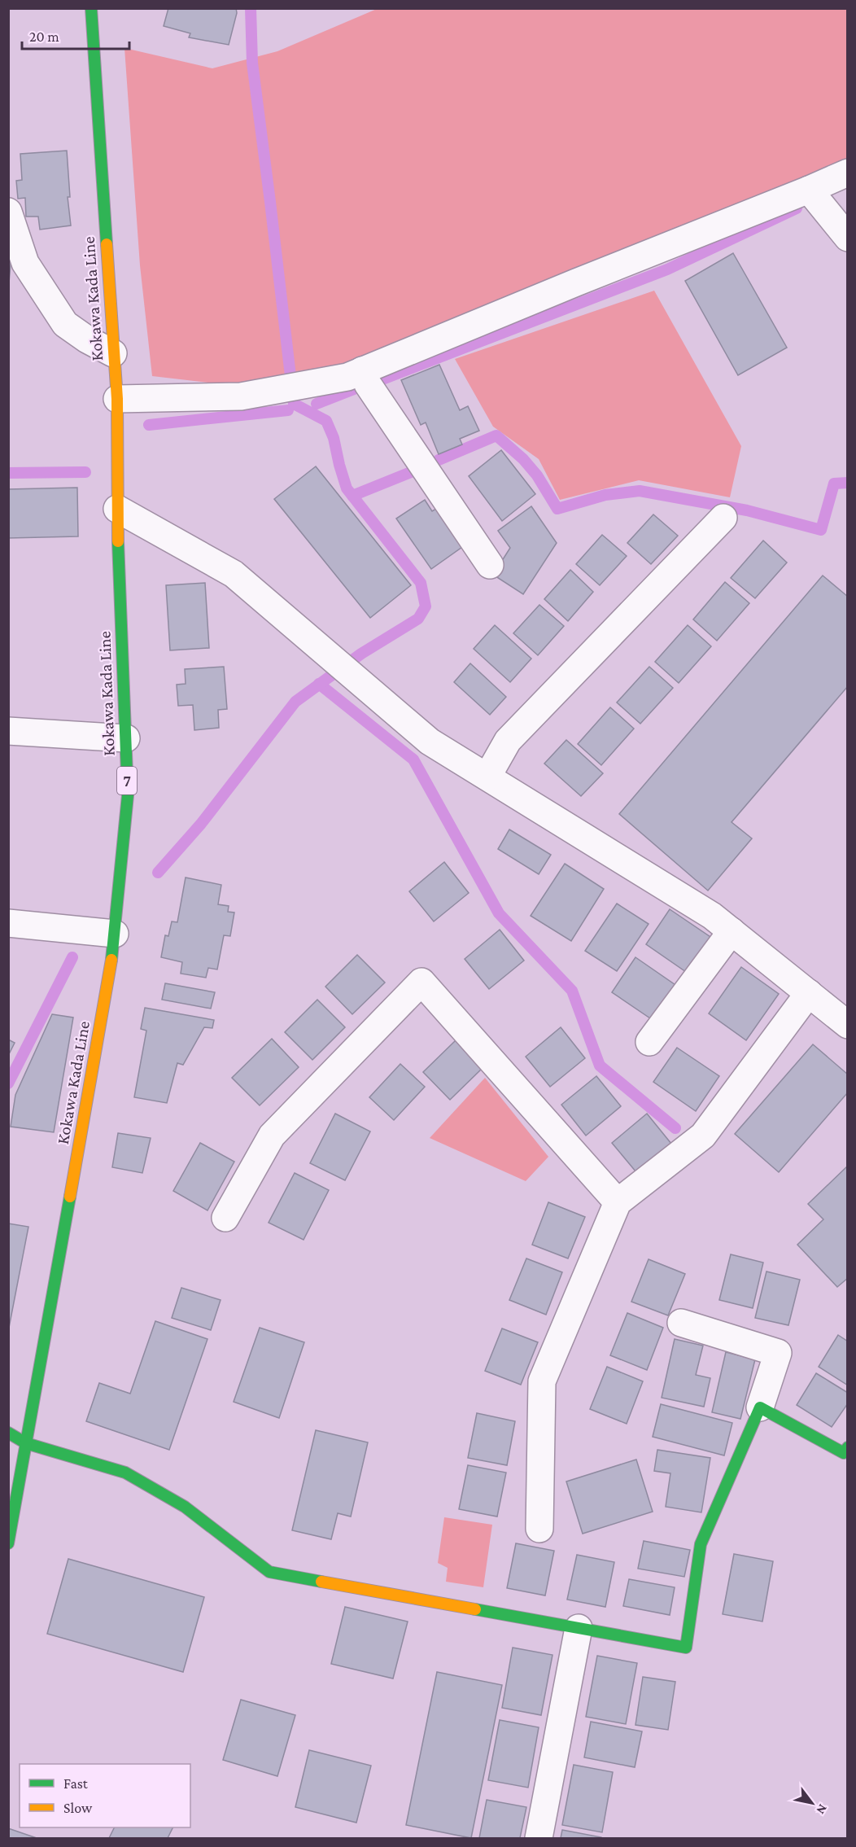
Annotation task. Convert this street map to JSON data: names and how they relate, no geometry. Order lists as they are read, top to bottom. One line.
{"streets":{"main road":["Kokawa Kada Line","7"]},"legend":["Fast","Slow"],"scale_bar":"20 m","north":"bottom right"}
